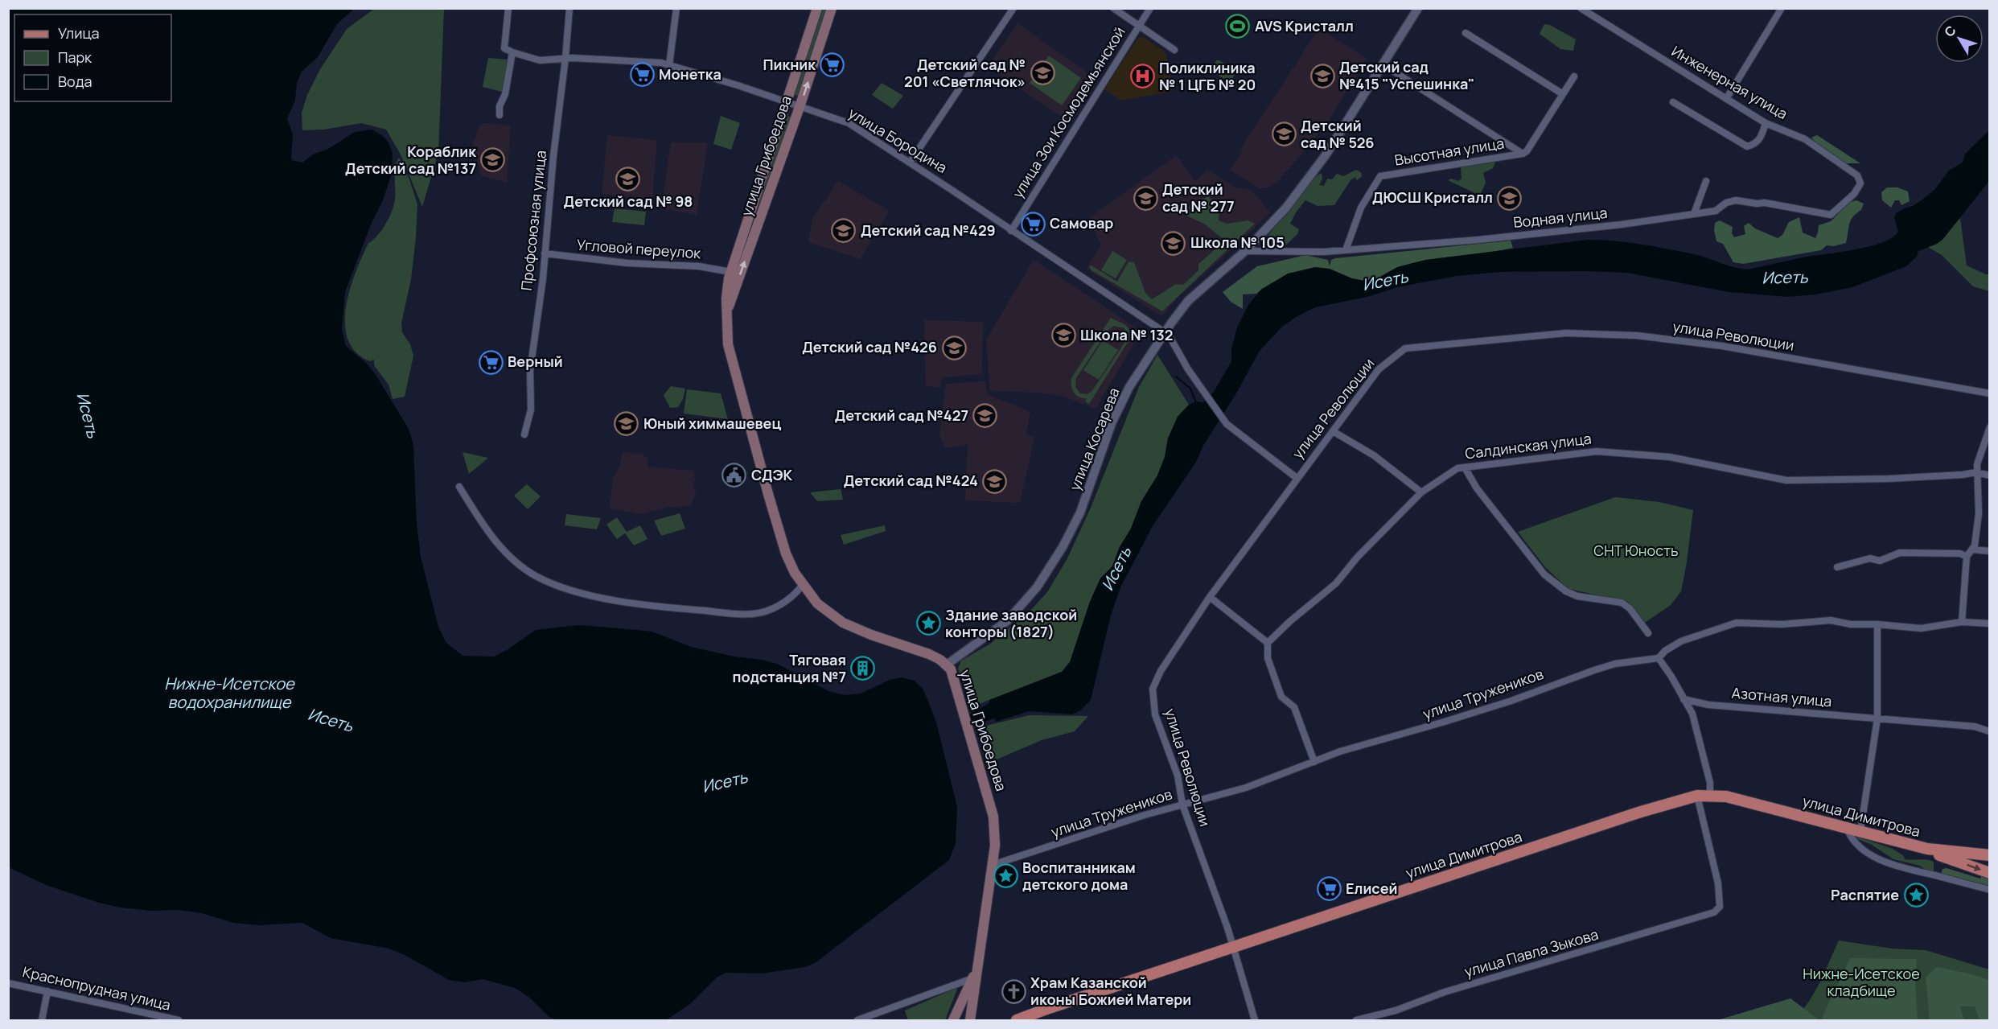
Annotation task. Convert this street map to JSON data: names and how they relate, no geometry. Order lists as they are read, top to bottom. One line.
{"streets":{"main road":["улица Грибоедова","улица Димитрова"],"street":["Инженерная улица","улица Зои Космодемьянской","улица Бородина","Высотная улица","Водная улица","Профсоюзная улица","Угловой переулок","улица Революции","улица Косарева","Салдинская улица","улица Тружеников","Азотная улица","улица Павла Зыкова","Краснопрудная улица"]},"crossings":[["Инженерная улица","Водная улица"],["улица Зои Космодемьянской","улица Бородина"],["улица Бородина","улица Грибоедова"],["улица Бородина","Профсоюзная улица"],["улица Бородина","улица Революции"],["улица Бородина","улица Косарева"],["Высотная улица","Водная улица"],["улица Грибоедова","Угловой переулок"],["улица Грибоедова","улица Косарева"],["улица Грибоедова","улица Тружеников"],["Водная улица","улица Косарева"],["Профсоюзная улица","Угловой переулок"],["улица Революции","улица Тружеников"],["улица Революции","улица Димитрова"],["улица Димитрова","улица Павла Зыкова"]],"water":["Исеть","Нижне-Исетское водохранилище"],"parks":["СНТ Юность","Нижне-Исетское кладбище"],"places":{"sports":["AVS Кристалл"],"supermarket":["Пикник","Монетка","Самовар","Верный","Елисей"],"school or university":["Детский сад № 201 «Светлячок»","Детский сад №415 \"Успешинка\"","Детcкий сад № 526","Кораблик Детский сад №137","Детский сад № 98","Детcкий сад № 277","ДЮСШ Кристалл","Детский сад №429","Школа № 105","Школа № 132","Детский сад №426","Детский сад №427","Юный химмашевец","Детский сад №424"],"hospital":["Поликлиника № 1 ЦГБ № 20"],"public building":["СДЭК"],"place":["Здание заводской конторы (1827)","Воспитанникам детского дома","Распятие"],"building":["Тяговая подстанция №7"],"church":["Храм Казанской иконы Божией Матери"]},"legend":["Улица","Парк","Вода"],"north":"top left"}
